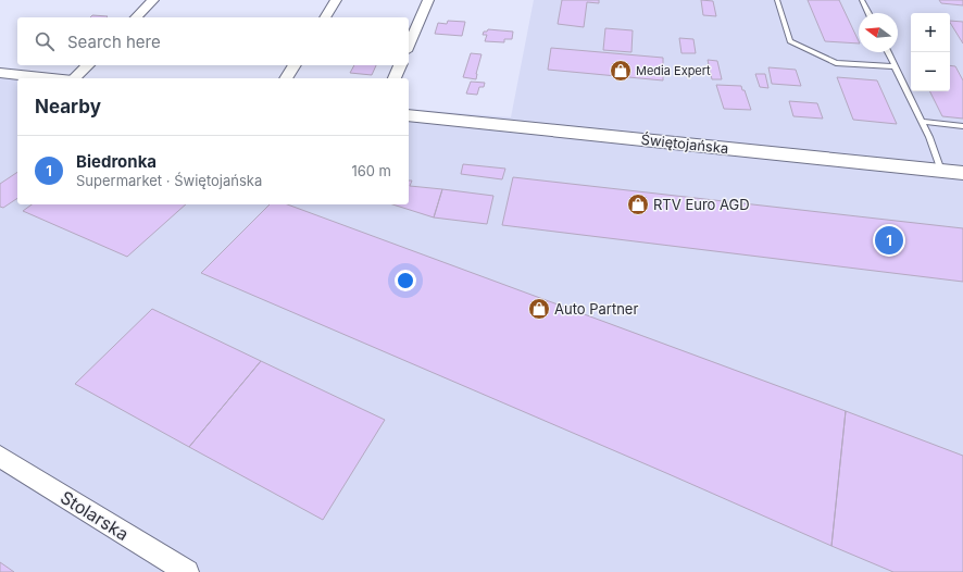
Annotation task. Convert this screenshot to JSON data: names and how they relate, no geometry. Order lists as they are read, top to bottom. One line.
{"streets":{"street":["Świętojańska","Stolarska"]},"places":{"shop":["Media Expert","RTV Euro AGD","Auto Partner"]},"north":"left","page":{"map_buttons":["+","−"],"search":"Search here","heading":"Nearby","list":[{"mark":"1","name":"Biedronka","note":"Supermarket · Świętojańska","value":"160 m"}],"pins":"1"}}
